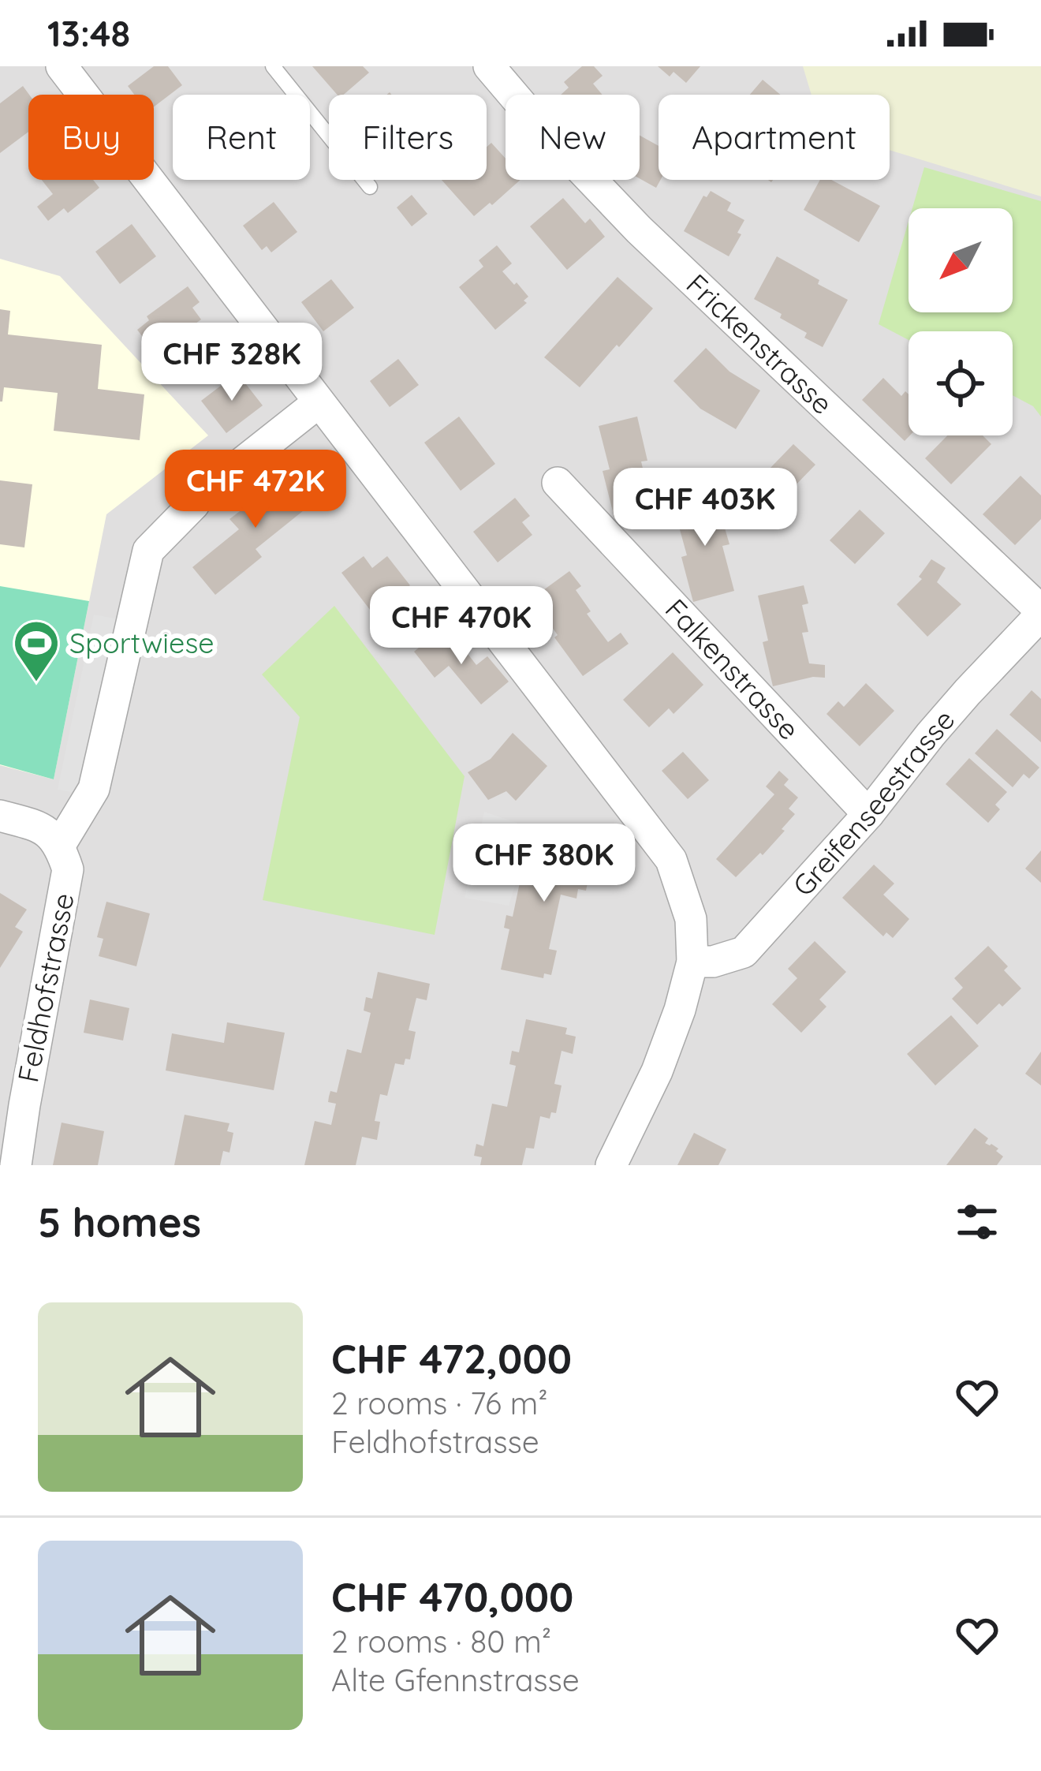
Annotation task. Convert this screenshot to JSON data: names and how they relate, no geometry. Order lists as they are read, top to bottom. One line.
{"streets":{"street":["Frickenstrasse","Falkenstrasse","Greifenseestrasse","Feldhofstrasse"]},"crossings":[["Frickenstrasse","Greifenseestrasse"],["Falkenstrasse","Greifenseestrasse"]],"places":{"sports":["Sportwiese"]},"north":"bottom left","page":{"status":"13:48","chip":["Buy","Rent","Filters","New","Apartment"],"price":["CHF 328K","CHF 472K","CHF 403K","CHF 470K","CHF 380K"],"heading":"5 homes","list":[{"name":"CHF 472,000","note":"2 rooms · 76 m² · Feldhofstrasse"},{"name":"CHF 470,000","note":"2 rooms · 80 m² · Alte Gfennstrasse"}]}}
